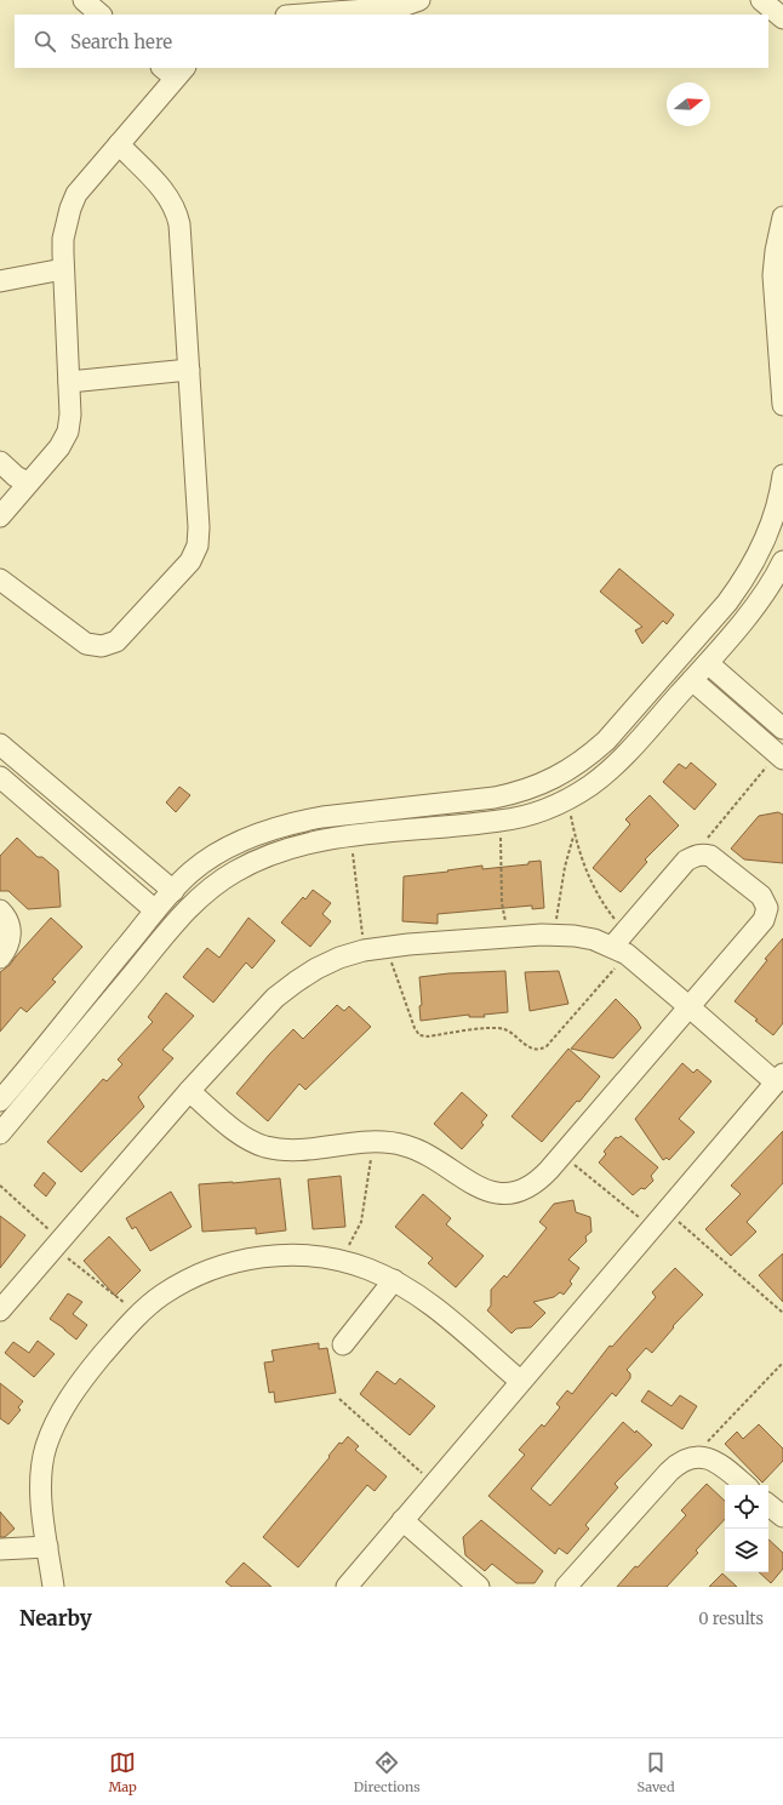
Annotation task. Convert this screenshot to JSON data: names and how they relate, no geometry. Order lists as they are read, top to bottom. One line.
{"north":"right","page":{"search":"Search here","heading":["Nearby","0 results"],"nav":["Map","Directions","Saved"]}}
